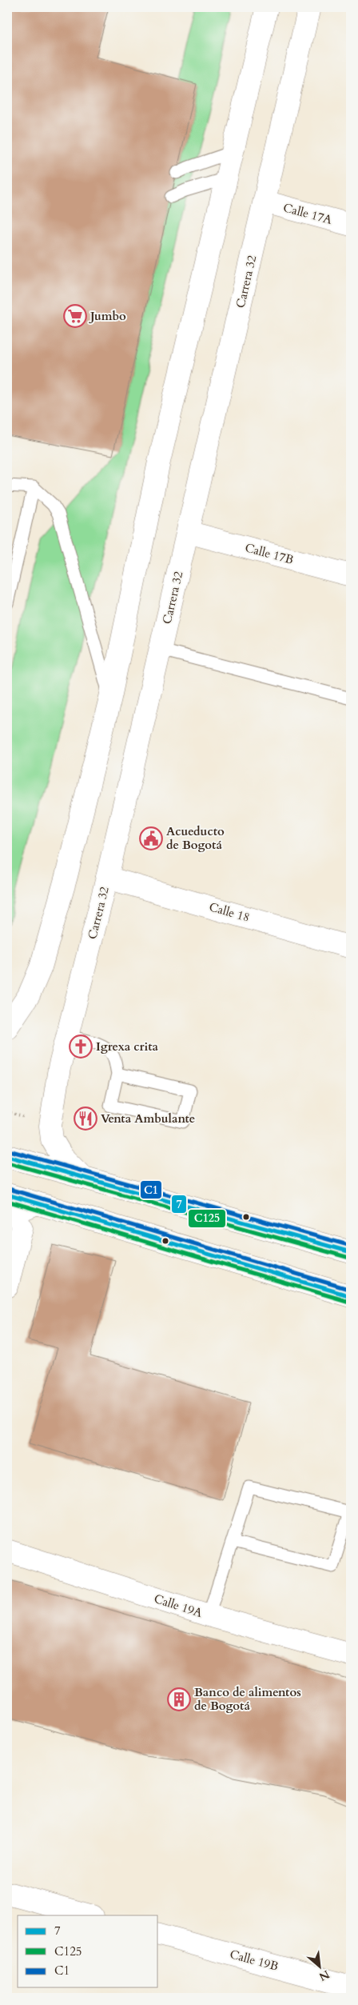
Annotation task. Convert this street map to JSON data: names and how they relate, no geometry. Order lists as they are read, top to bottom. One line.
{"streets":{"main road":["Calle 17A","Carrera 32","Calle 17B","Calle 18","Calle 19A","Calle 19B"]},"crossings":[["Calle 17A","Carrera 32"],["Carrera 32","Calle 17B"],["Carrera 32","Calle 18"]],"places":{"supermarket":["Jumbo"],"public building":["Acueducto de Bogotá"],"church":["Igrexa crita"],"restaurant":["Venta Ambulante"],"building":["Banco de alimentos de Bogotá"]},"lines":["transit line C1","transit line 7","transit line C125"],"legend":["7","C125","C1"],"north":"bottom right"}
